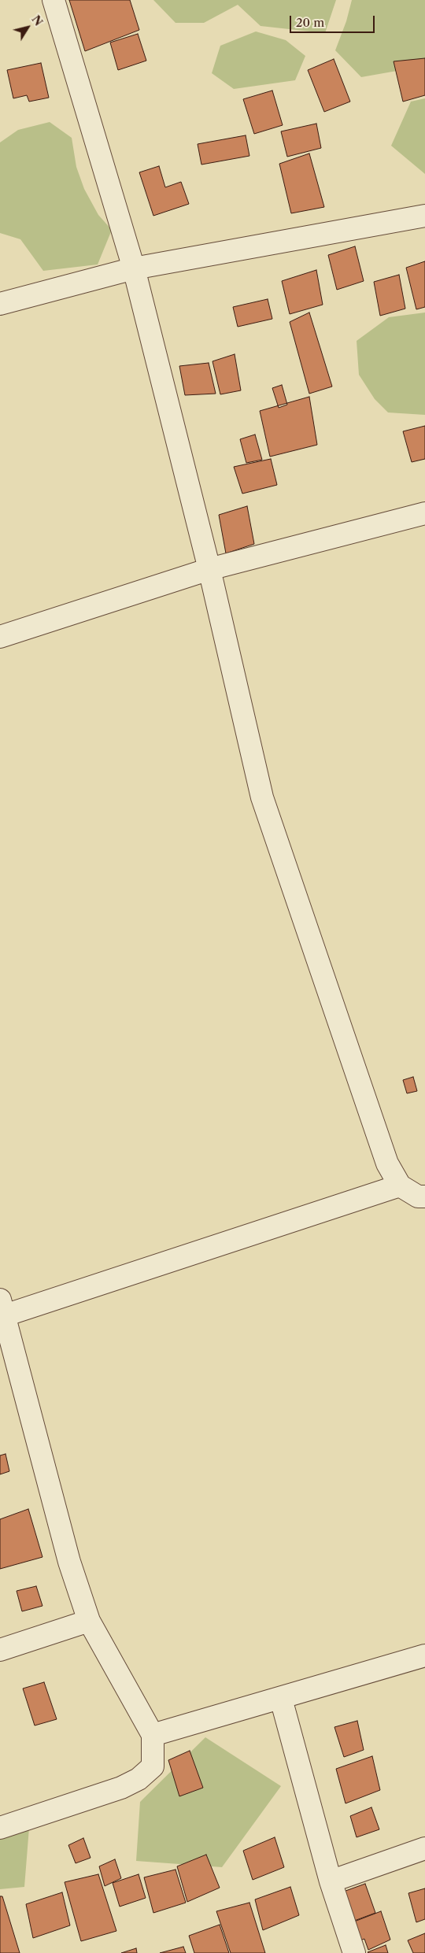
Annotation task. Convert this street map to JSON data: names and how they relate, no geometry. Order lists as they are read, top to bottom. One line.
{"scale_bar":"20 m","north":"top right"}
